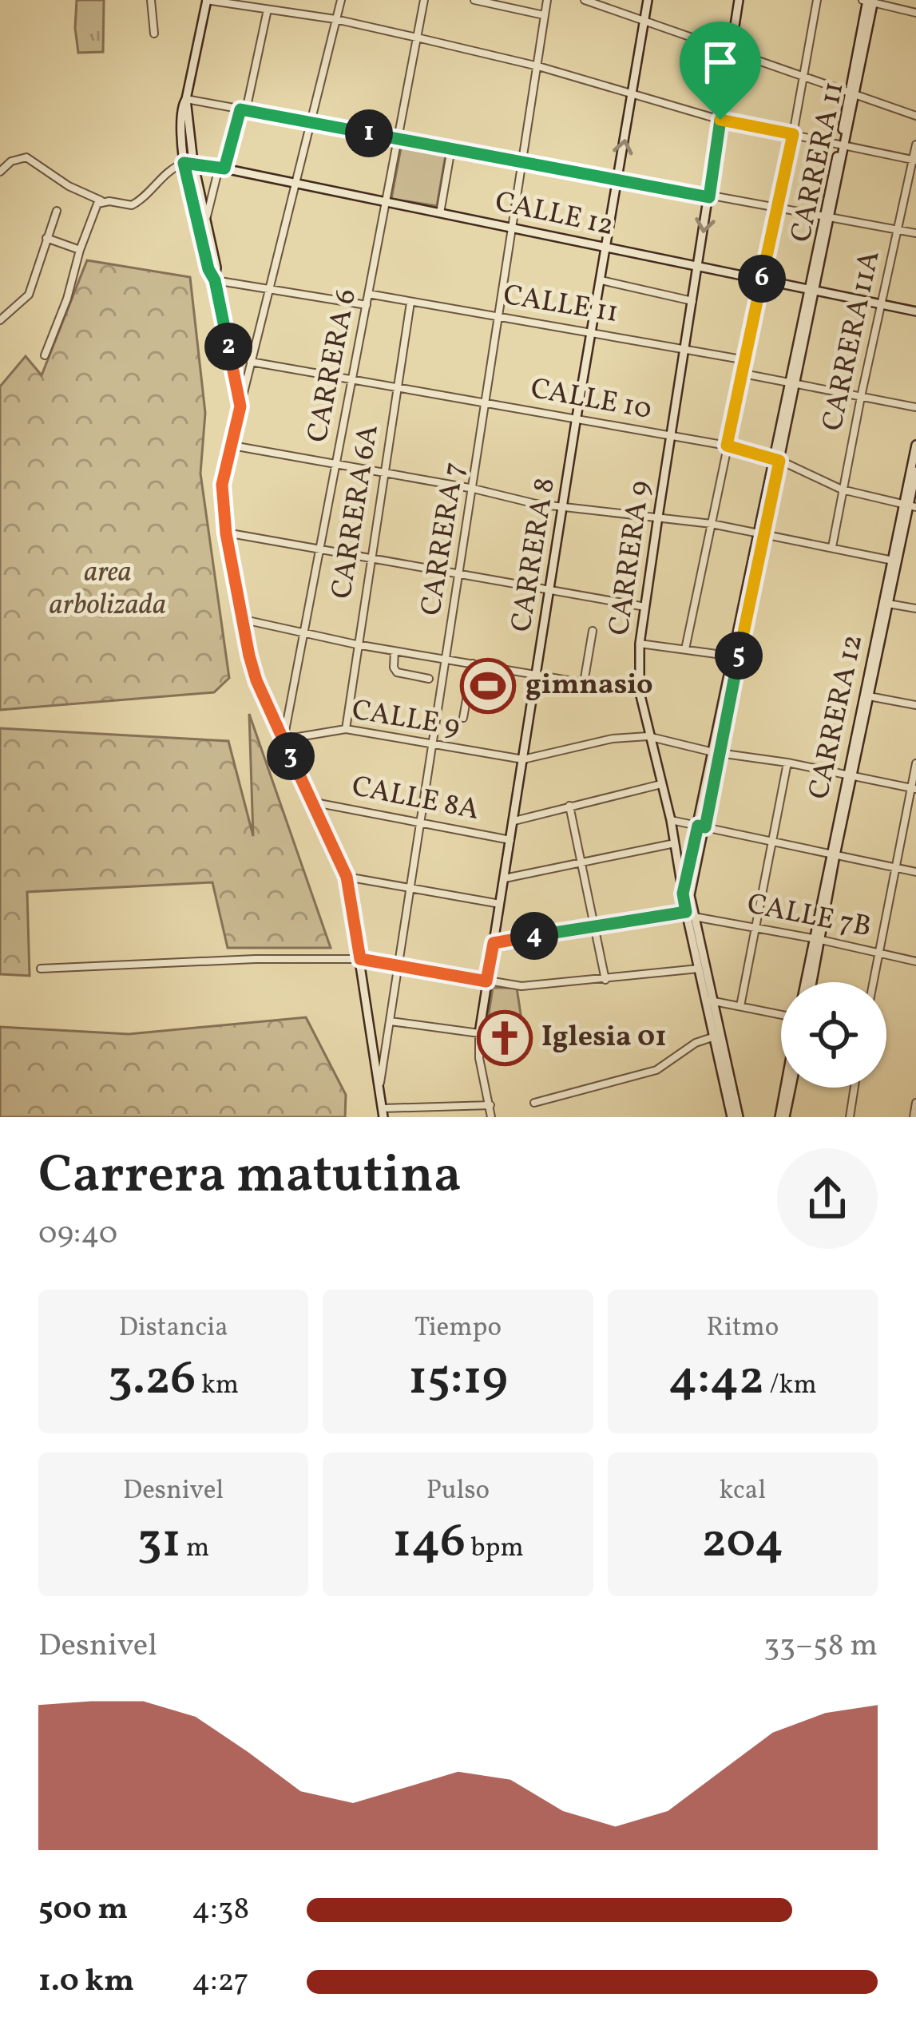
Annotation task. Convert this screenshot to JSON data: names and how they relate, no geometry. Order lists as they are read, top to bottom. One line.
{"streets":{"street":["CARRERA 11","CALLE 12","CALLE 11","CARRERA 11A","CARRERA 6","CALLE 10","CARRERA 6A","CARRERA 7","CARRERA 8","CARRERA 9","CARRERA 12","CALLE 9","CALLE 8A","CALLE 7B"]},"crossings":[["CARRERA 11","CALLE 12"],["CARRERA 11","CALLE 10"],["CARRERA 11","CARRERA 9"],["CARRERA 11","CALLE 9"],["CALLE 12","CARRERA 11A"],["CALLE 12","CARRERA 6"],["CALLE 12","CARRERA 7"],["CALLE 12","CARRERA 8"],["CALLE 12","CARRERA 9"],["CALLE 11","CARRERA 6"],["CALLE 11","CARRERA 6A"],["CALLE 11","CARRERA 7"],["CALLE 11","CARRERA 8"],["CALLE 11","CARRERA 9"],["CARRERA 11A","CALLE 10"],["CARRERA 6","CALLE 10"],["CARRERA 6","CALLE 9"],["CALLE 10","CARRERA 6A"],["CALLE 10","CARRERA 7"],["CALLE 10","CARRERA 8"],["CALLE 10","CARRERA 9"],["CALLE 10","CARRERA 12"],["CARRERA 6A","CALLE 9"],["CARRERA 7","CALLE 9"],["CARRERA 7","CALLE 8A"],["CARRERA 8","CALLE 9"],["CARRERA 8","CALLE 8A"],["CARRERA 8","CALLE 7B"],["CARRERA 9","CALLE 9"],["CARRERA 9","CALLE 8A"],["CARRERA 9","CALLE 7B"],["CARRERA 12","CALLE 9"],["CARRERA 12","CALLE 7B"]],"parks":["area arbolizada"],"places":{"sports":["gimnasio"],"church":["Iglesia 01"]},"page":{"pins":["1","6","2","5","3","4"],"heading":["Carrera matutina","09:40"],"stats":[["Distancia","3.26 km"],["Tiempo","15:19"],["Ritmo","4:42 /km"],["Desnivel","31 m"],["Pulso","146 bpm"],["kcal","204"]],"chart":["Desnivel","33–58 m"],"list":[{"name":"500 m","note":"4:38"},{"name":"1.0 km","note":"4:27"}]}}
